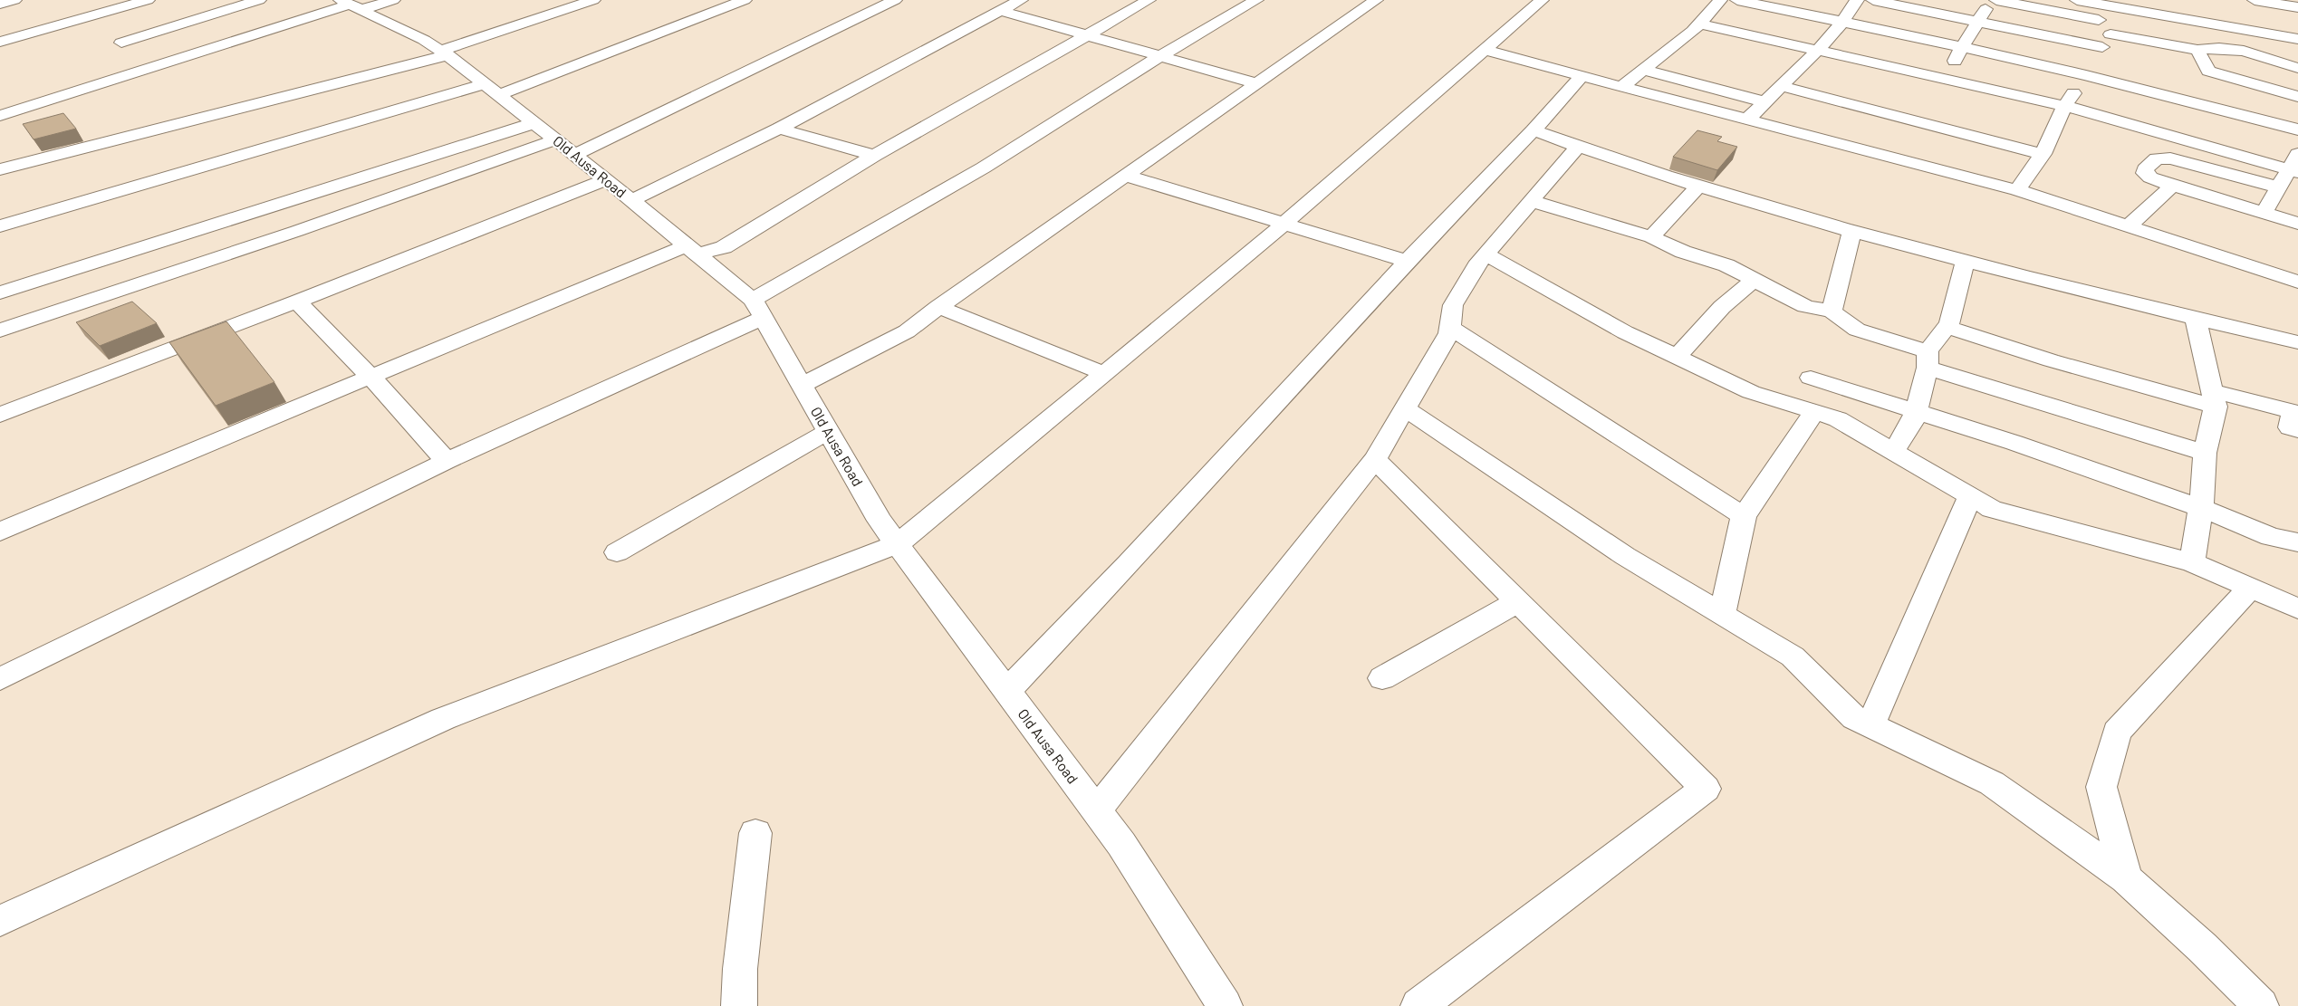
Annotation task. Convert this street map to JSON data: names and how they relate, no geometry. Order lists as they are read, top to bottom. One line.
{"streets":{"street":["Old Ausa Road"]}}
